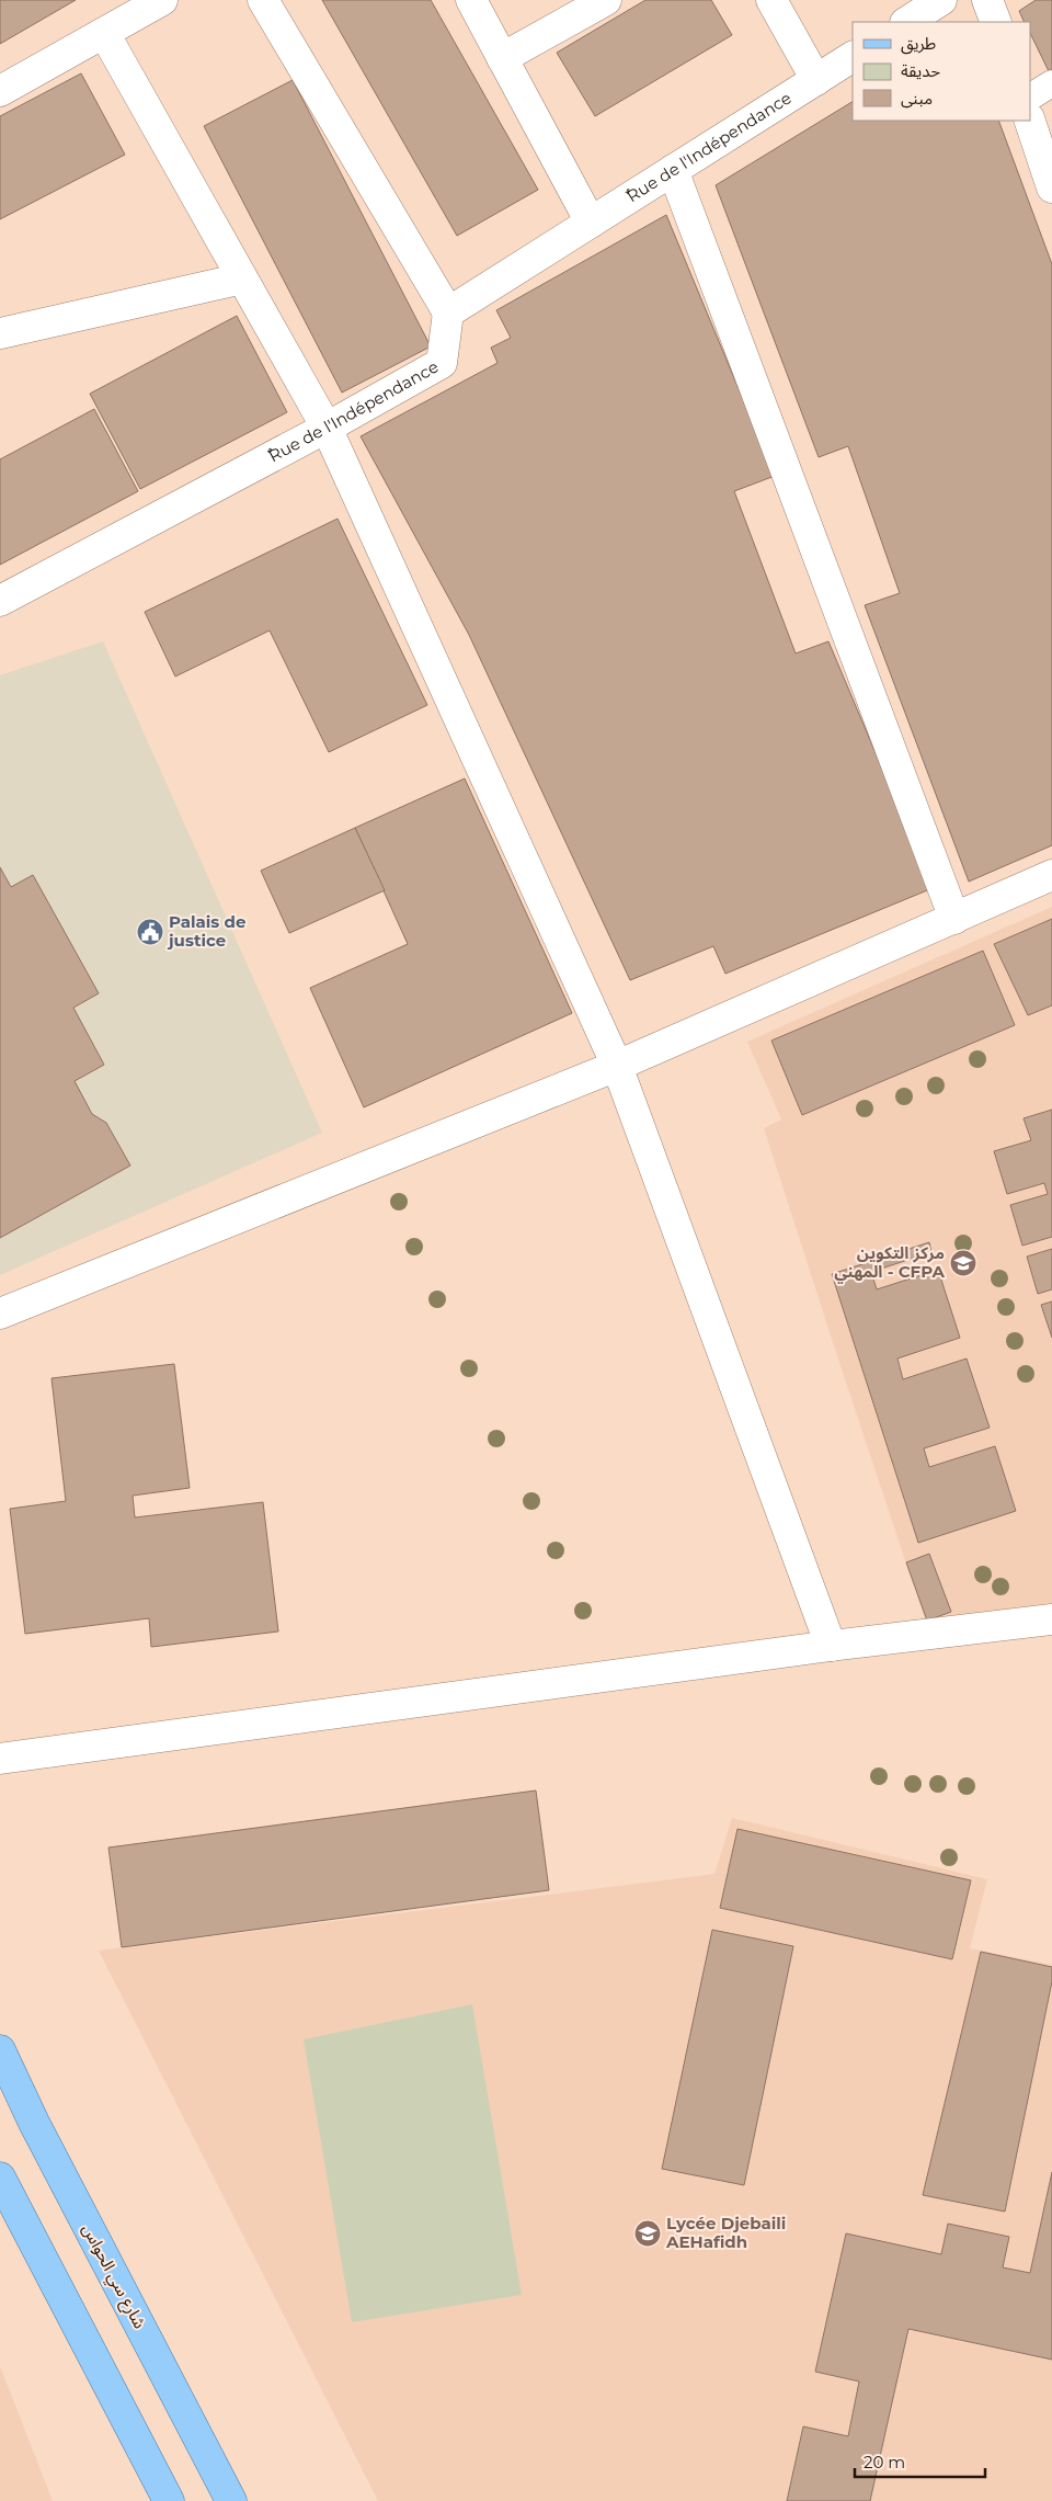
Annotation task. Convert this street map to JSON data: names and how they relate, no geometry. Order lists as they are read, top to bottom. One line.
{"streets":{"main road":["شارع سي الحواس"],"street":["ٌRue de l'Indépendance"]},"places":{"public building":["Palais de justice"],"school or university":["مركز التكوين المهني - CFPA","Lycée Djebaili AEHafidh"]},"legend":["طريق","حديقة","مبنى"],"scale_bar":"20 m"}
